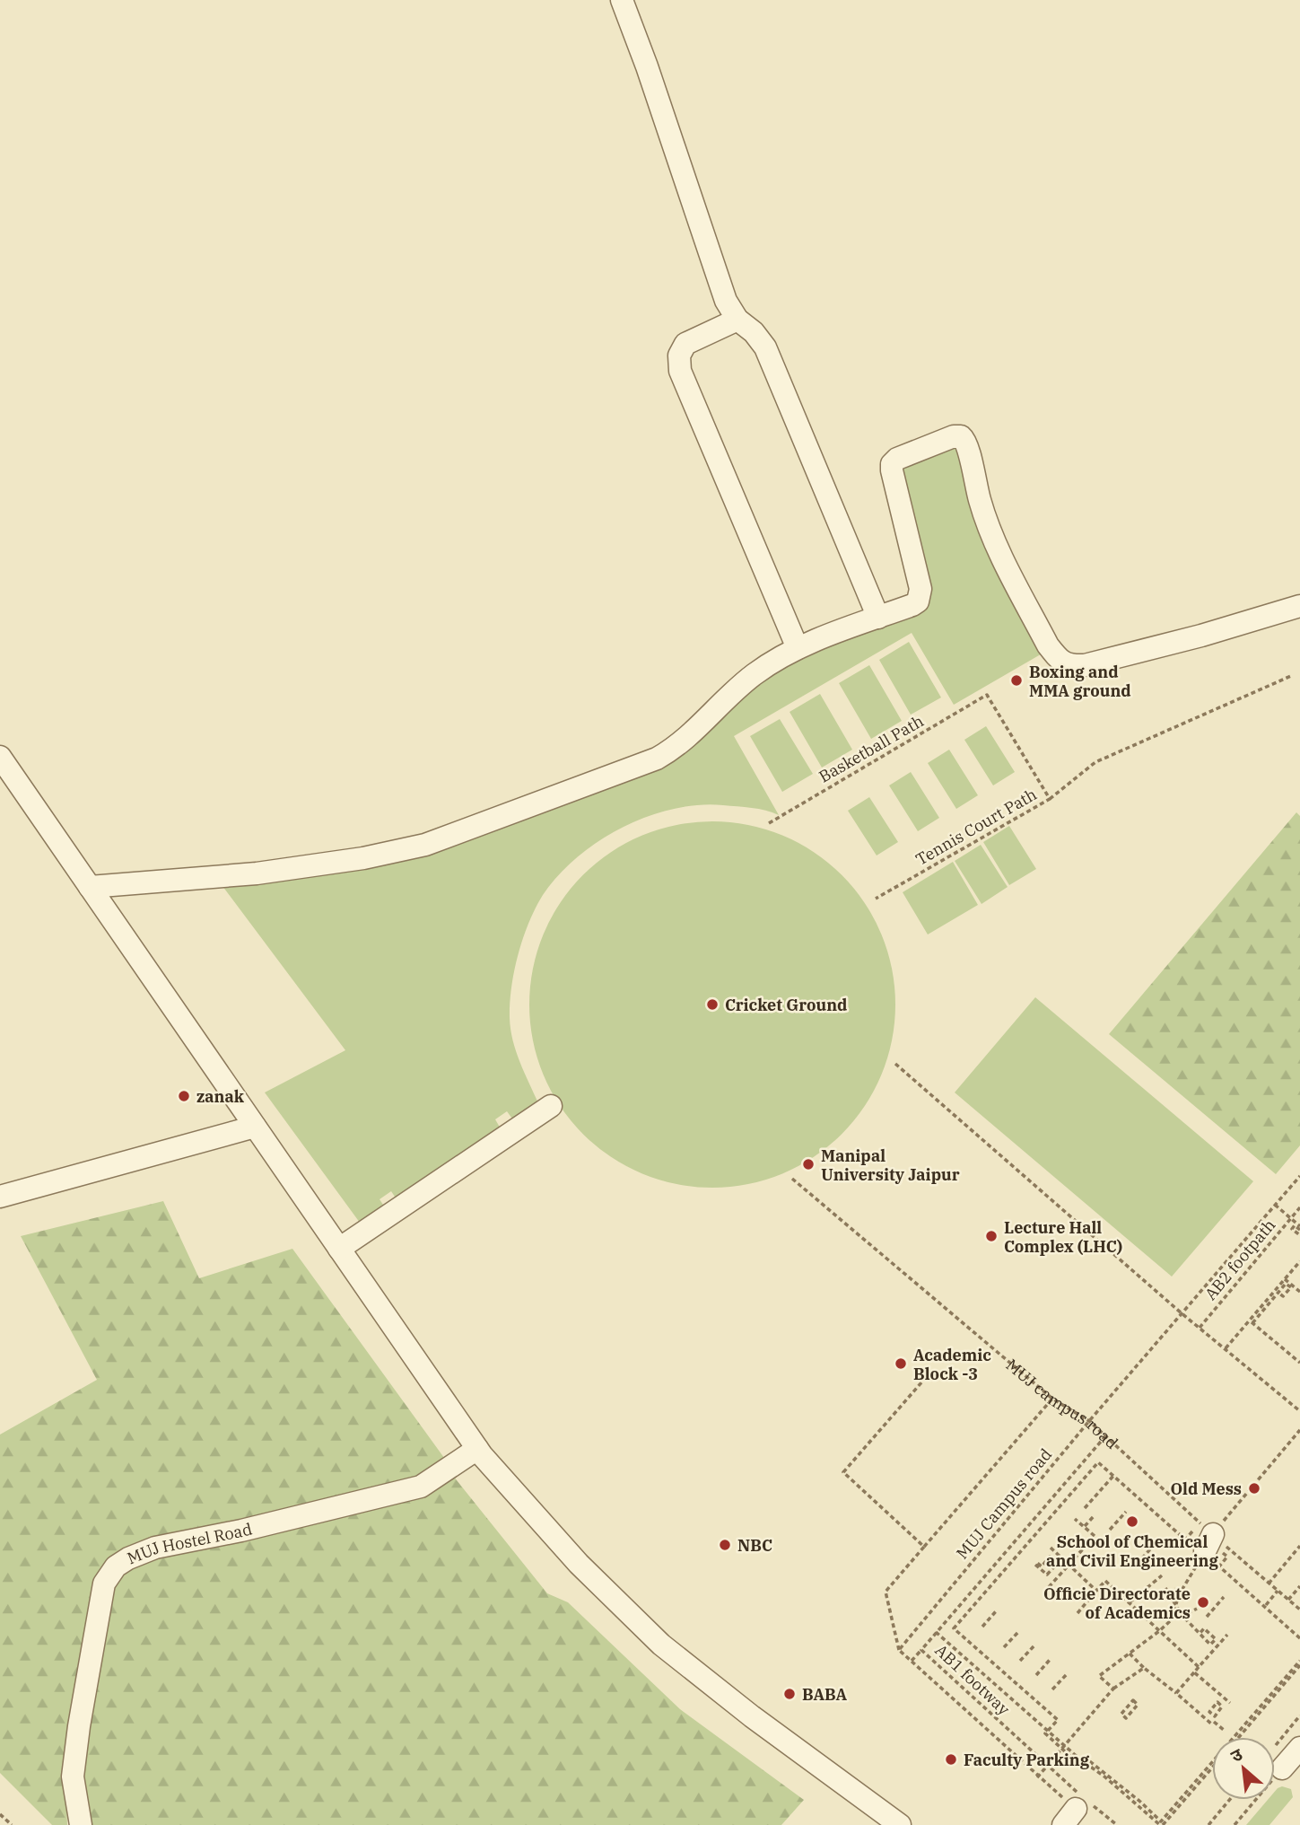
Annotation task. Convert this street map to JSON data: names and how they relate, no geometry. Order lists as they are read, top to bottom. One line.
{"streets":{"street":["MUJ Hostel Road"],"path":["Basketball Path","Tennis Court Path","AB2 footpath","MUJ campus road","MUJ Campus road","AB1 footway"]},"crossings":[["Basketball Path","Tennis Court Path"],["MUJ campus road","MUJ Campus road"],["MUJ campus road","AB1 footway"]],"places":["Boxing and MMA ground","Cricket Ground","zanak","Manipal University Jaipur","Lecture Hall Complex (LHC)","Academic Block -3","Old Mess","School of Chemical and Civil Engineering","NBC","Officie Directorate of Academics","BABA","Faculty Parking"],"north":"top left"}
